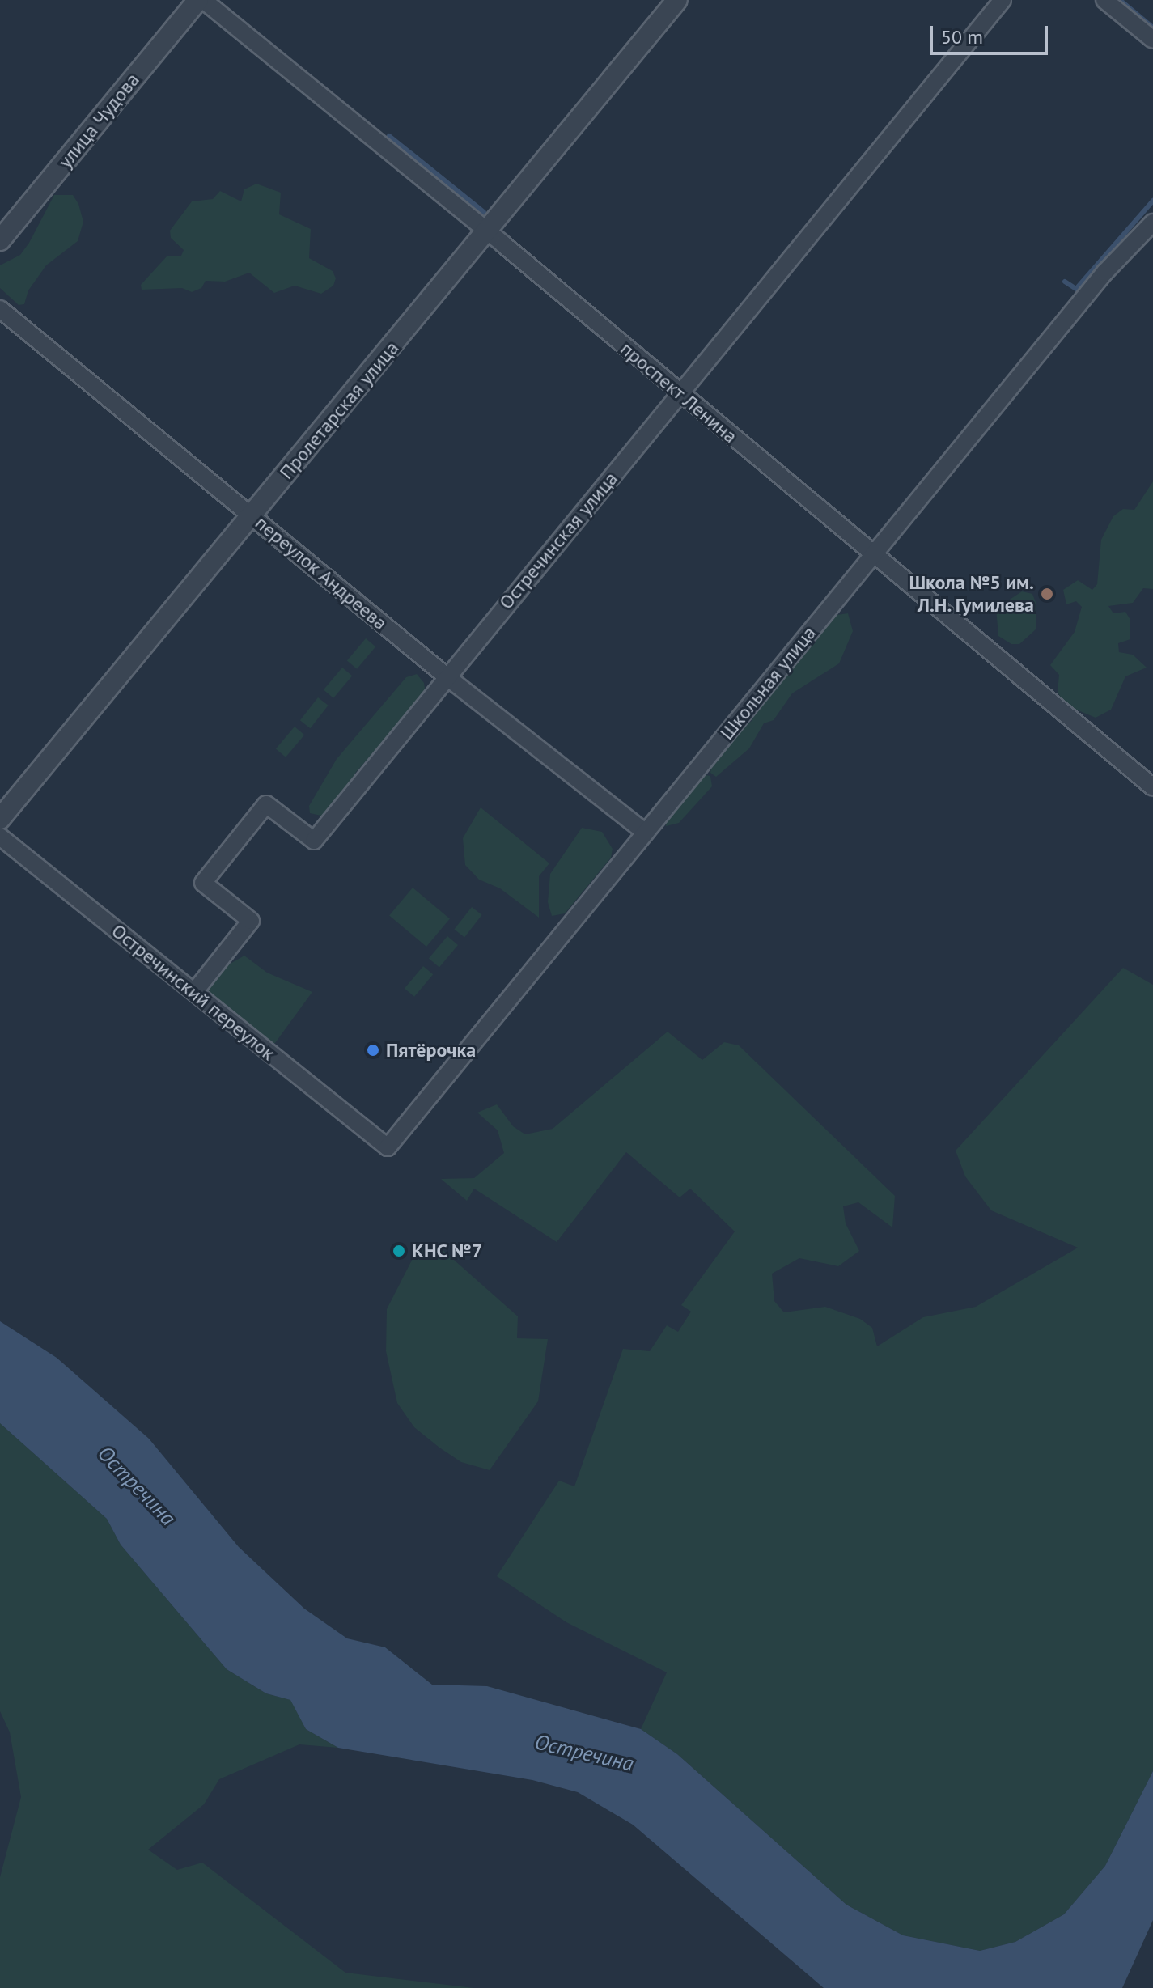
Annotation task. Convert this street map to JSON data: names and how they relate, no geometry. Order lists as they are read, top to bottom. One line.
{"streets":{"street":["улица Чудова","проспект Ленина","Пролетарская улица","Остречинская улица","переулок Андреева","Школьная улица","Остречинский переулок"]},"crossings":[["улица Чудова","проспект Ленина"],["проспект Ленина","Пролетарская улица"],["проспект Ленина","Остречинская улица"],["проспект Ленина","Школьная улица"],["Пролетарская улица","переулок Андреева"],["Остречинская улица","переулок Андреева"],["Остречинская улица","Остречинский переулок"],["переулок Андреева","Школьная улица"],["Школьная улица","Остречинский переулок"]],"water":["Остречина"],"places":["Школа №5 им. Л.Н. Гумилева","Пятёрочка","КНС №7"],"scale_bar":"50 m"}
